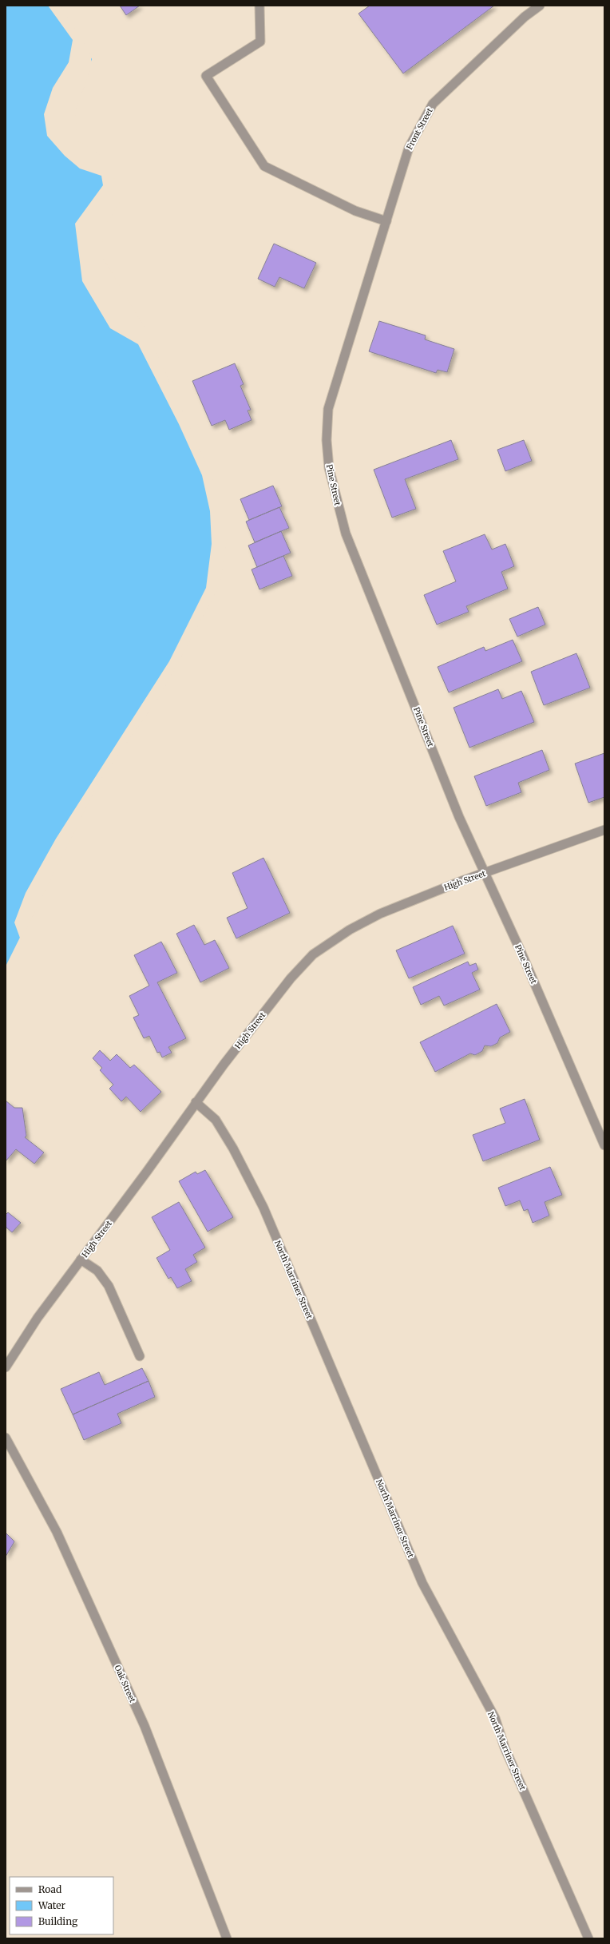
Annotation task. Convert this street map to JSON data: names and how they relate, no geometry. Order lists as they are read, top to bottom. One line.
{"streets":{"street":["Front Street","Pine Street","High Street","North Marriner Street","Oak Street"]},"crossings":[["Front Street","Pine Street"],["Pine Street","High Street"],["High Street","North Marriner Street"]],"legend":["Road","Water","Building"]}
